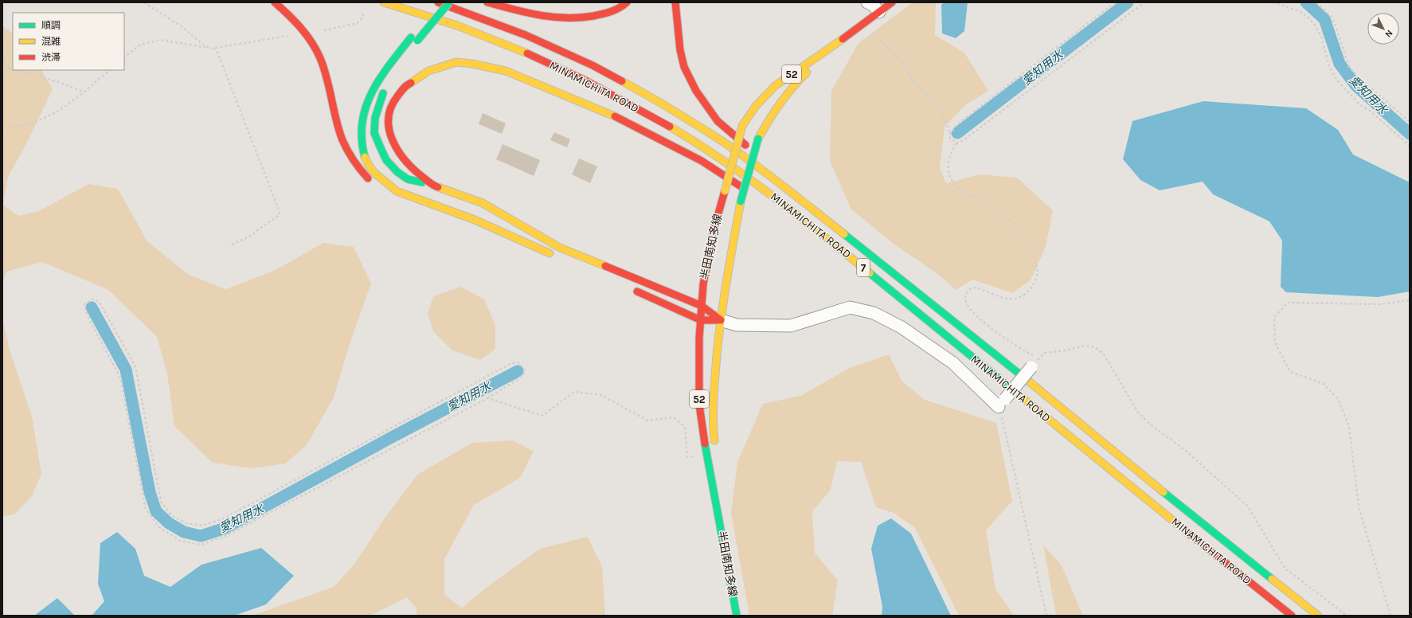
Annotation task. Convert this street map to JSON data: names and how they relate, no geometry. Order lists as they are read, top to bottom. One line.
{"streets":{"main road":["52","MINAMICHITA ROAD","半田南知多線","7"]},"water":["愛知用水"],"legend":["順調","混雑","渋滞"],"north":"bottom right"}
